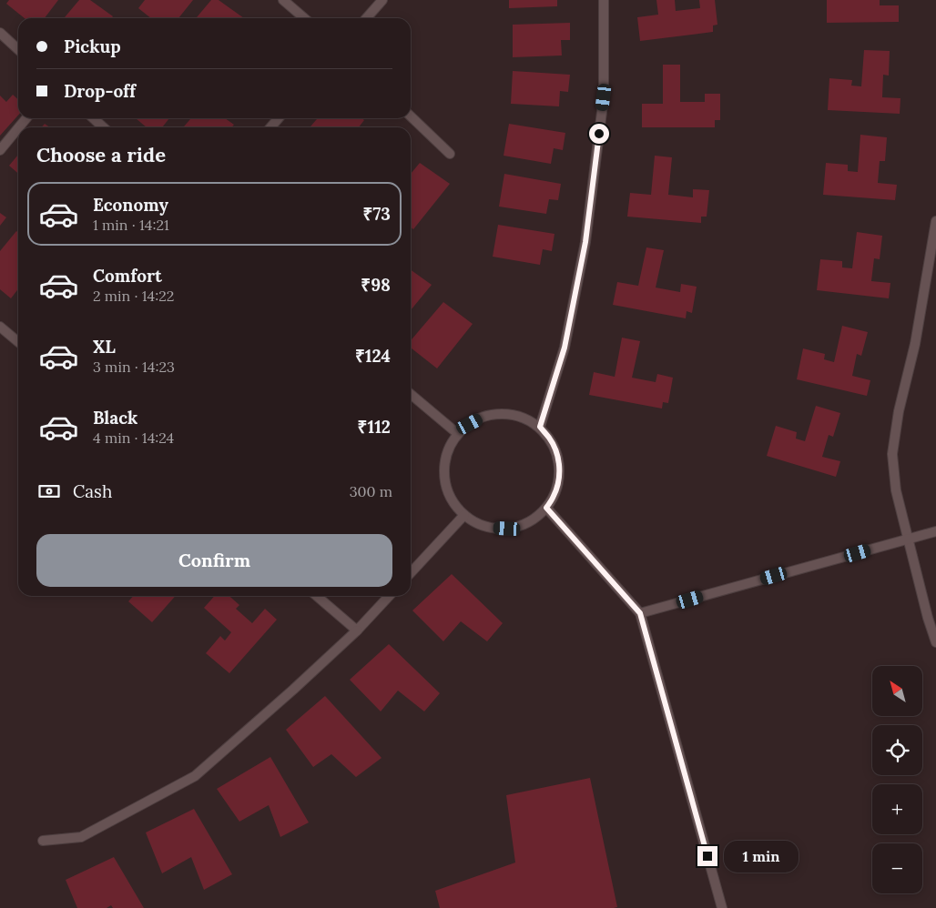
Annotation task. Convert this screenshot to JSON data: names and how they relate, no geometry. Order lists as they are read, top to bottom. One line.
{"north":"top left","page":{"banner":["Pickup","Drop-off"],"heading":"Choose a ride","list":[{"name":"Economy","note":"1 min · 14:21","value":"₹73"},{"name":"Comfort","note":"2 min · 14:22","value":"₹98"},{"name":"XL","note":"3 min · 14:23","value":"₹124"},{"name":"Black","note":"4 min · 14:24","value":"₹112"}],"pay":["Cash","300 m"],"buttons":"Confirm","map_buttons":["+","−"],"bubble":"1 min"}}
